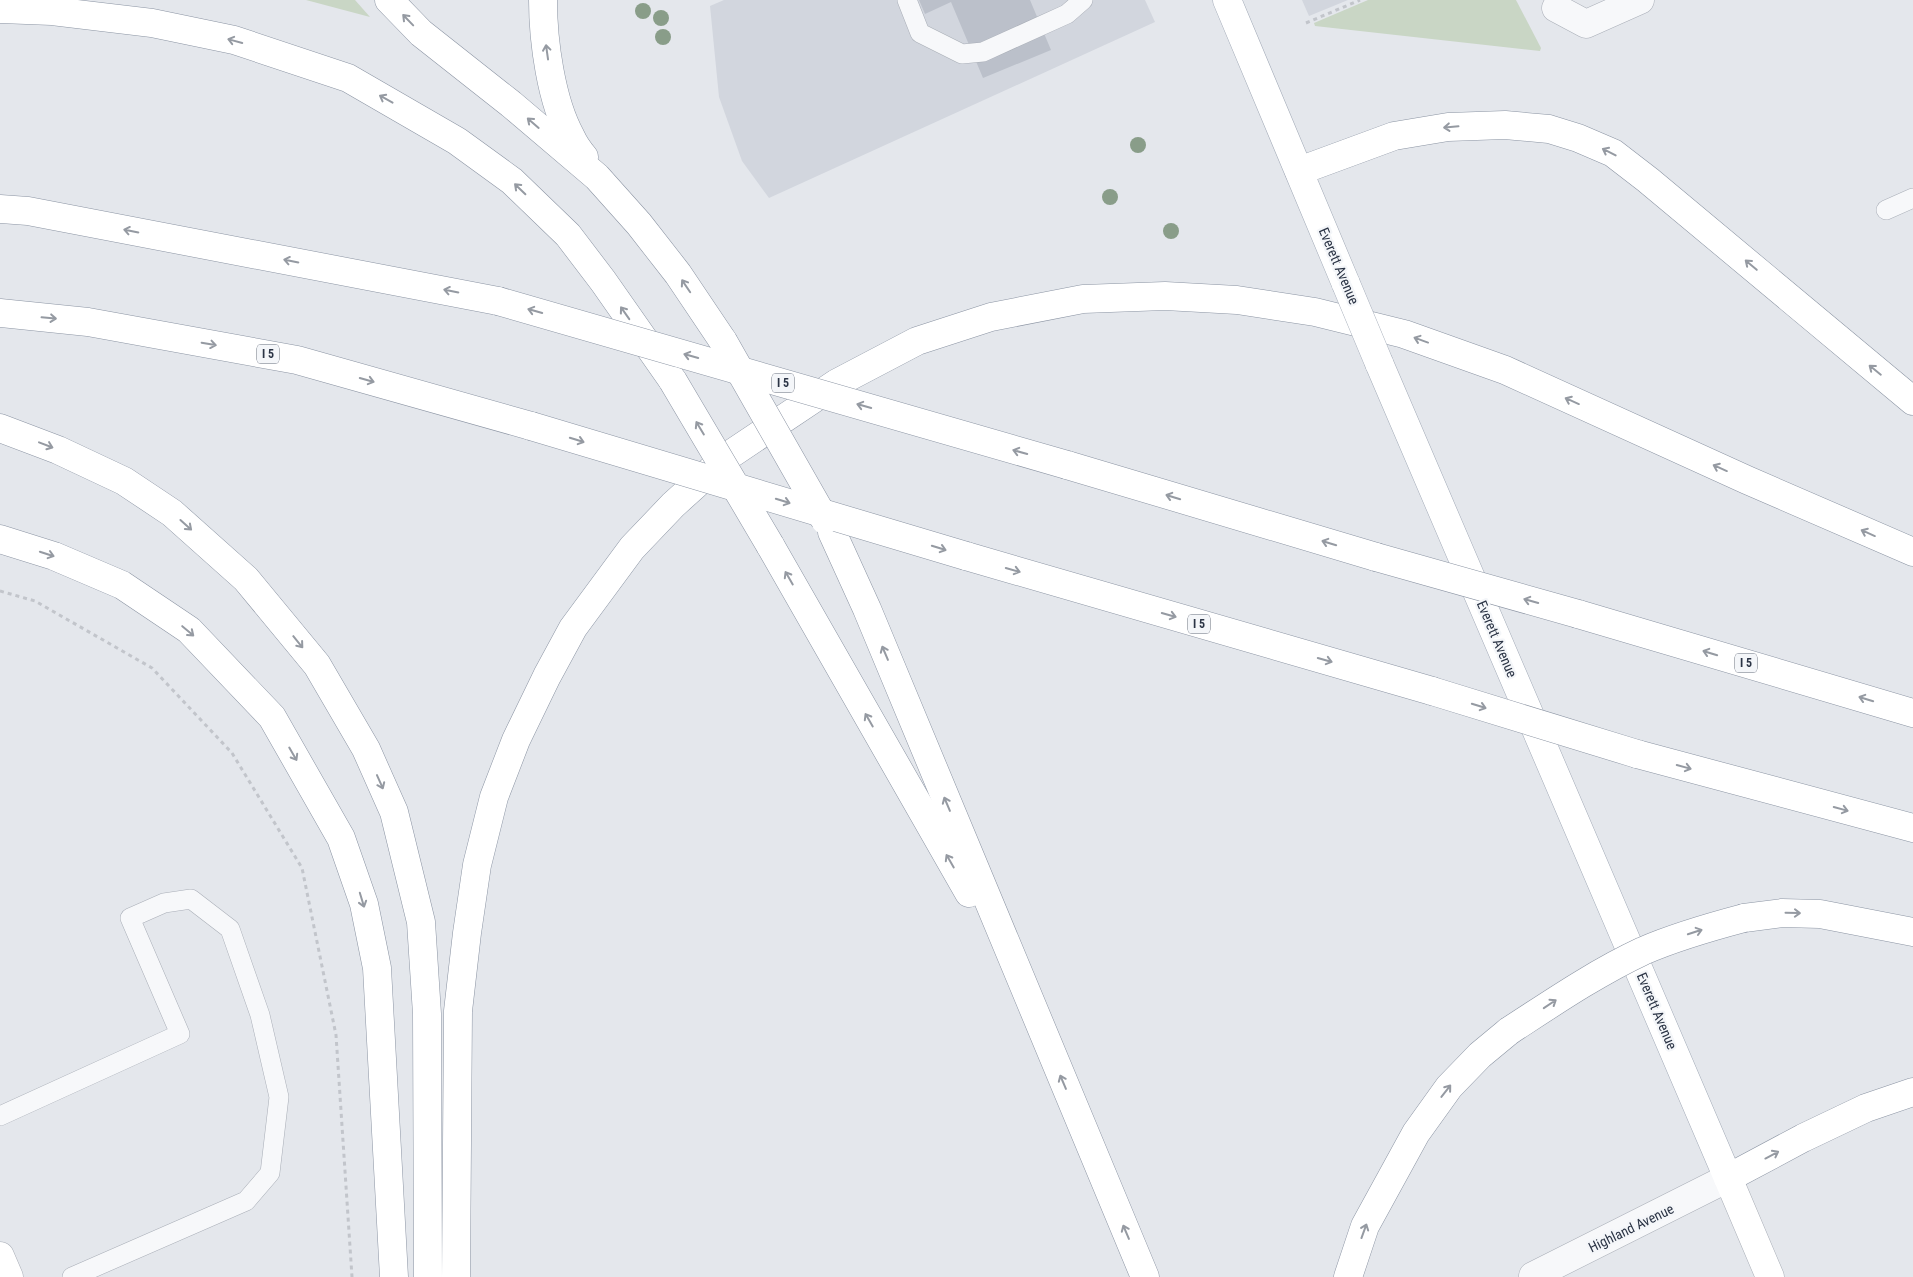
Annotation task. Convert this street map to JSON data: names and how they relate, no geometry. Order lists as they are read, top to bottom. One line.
{"streets":{"main road":["Everett Avenue","I 5"],"street":["Highland Avenue"]},"crossings":[["Everett Avenue","Highland Avenue"]]}
